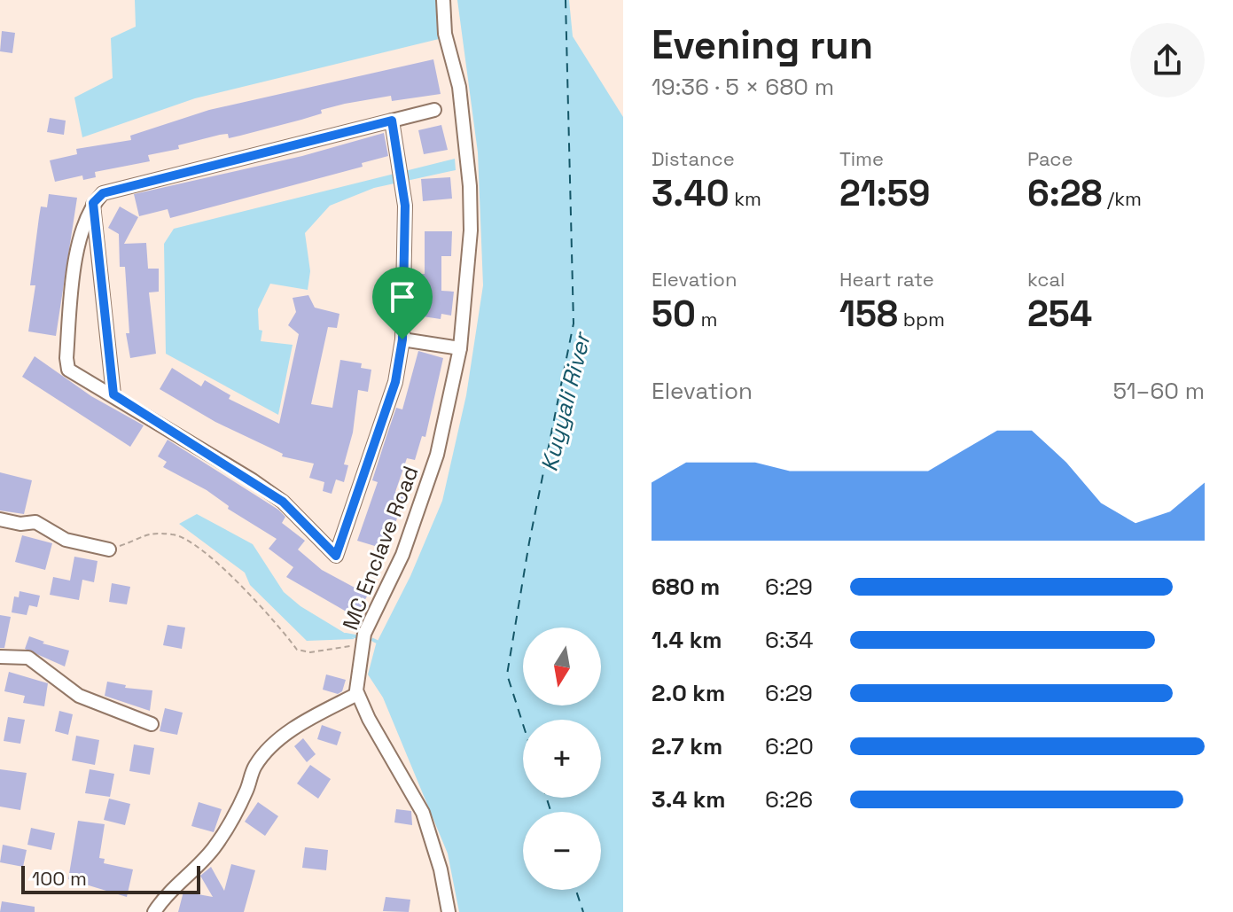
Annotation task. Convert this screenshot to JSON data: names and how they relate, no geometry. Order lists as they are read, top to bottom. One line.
{"streets":{"street":["MC Enclave Road"]},"water":["Kuyyali River"],"scale_bar":"100 m","north":"bottom","page":{"heading":["Evening run","19:36 · 5 × 680 m"],"stats":[["Distance","3.40 km"],["Time","21:59"],["Pace","6:28 /km"],["Elevation","50 m"],["Heart rate","158 bpm"],["kcal","254"]],"chart":["Elevation","51–60 m"],"list":[{"name":"680 m","note":"6:29"},{"name":"1.4 km","note":"6:34"},{"name":"2.0 km","note":"6:29"},{"name":"2.7 km","note":"6:20"},{"name":"3.4 km","note":"6:26"}],"map_buttons":["+","−"],"scale":"100 m"}}
